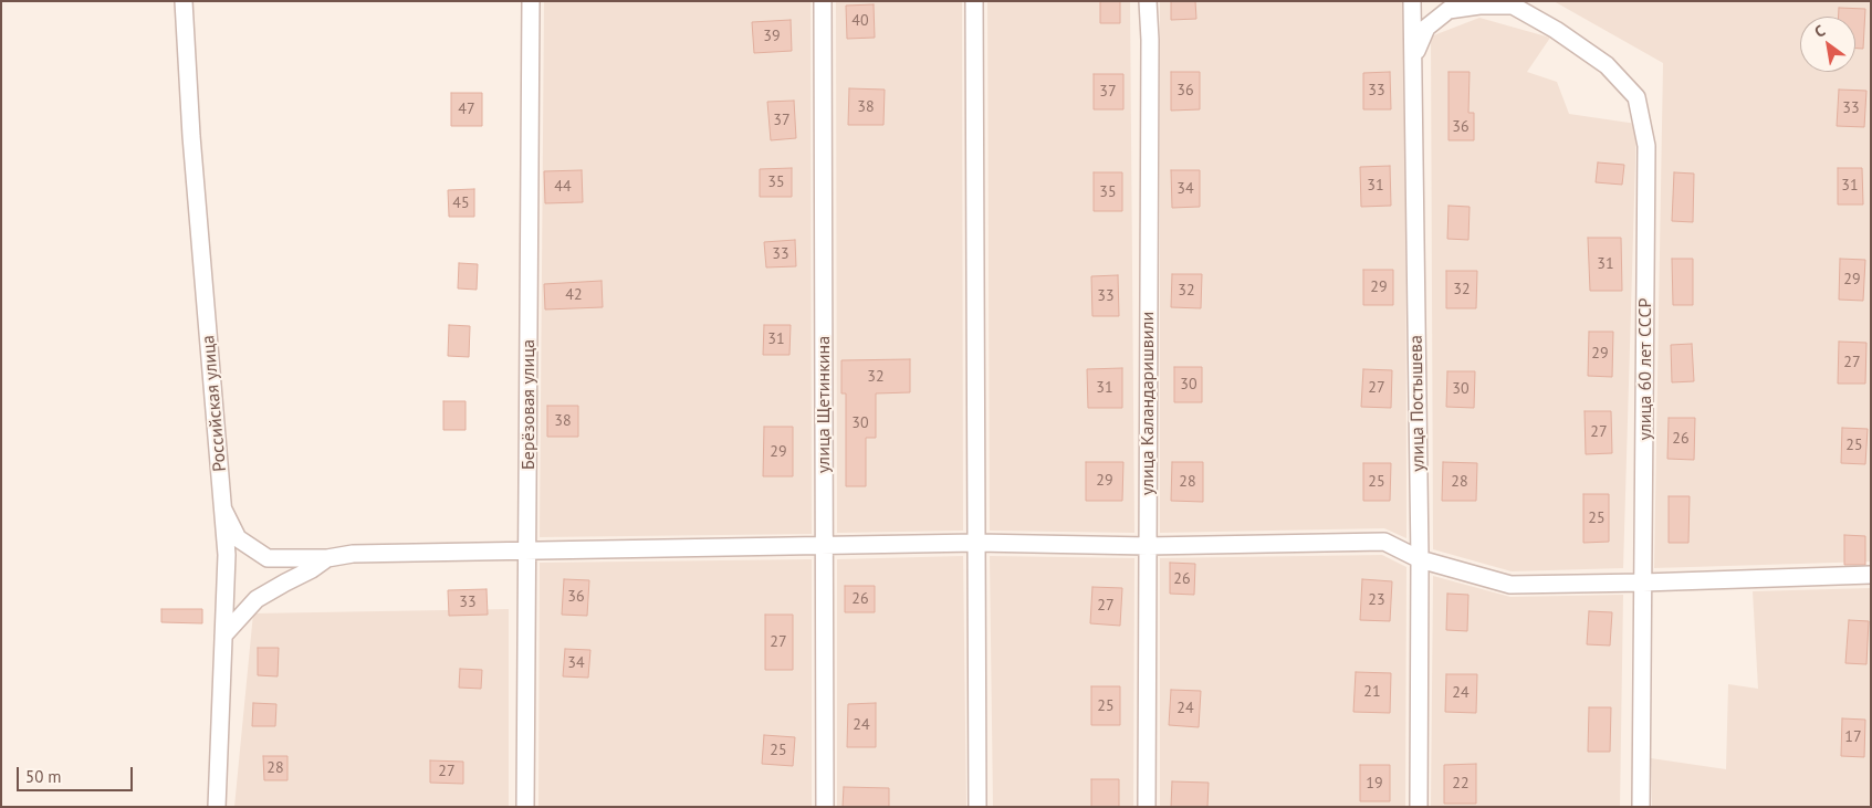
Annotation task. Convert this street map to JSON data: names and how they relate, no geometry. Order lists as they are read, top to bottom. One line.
{"streets":{"street":["улица 60 лет СССР","Российская улица","улица Каландаришвили","улица Постышева","Берёзовая улица","улица Щетинкина"]},"house_numbers":["40","39","36","33","37","38","33","47","37","36","35","31","31","44","34","35","45","33","31","29","29","32","32","42","33","31","29","27","32","30","31","27","30","38","30","27","26","25","29","29","28","25","28","25","26","36","26","23","33","27","27","34","21","24","25","24","24","17","25","28","27","19","22"],"scale_bar":"50 m","north":"top left"}
